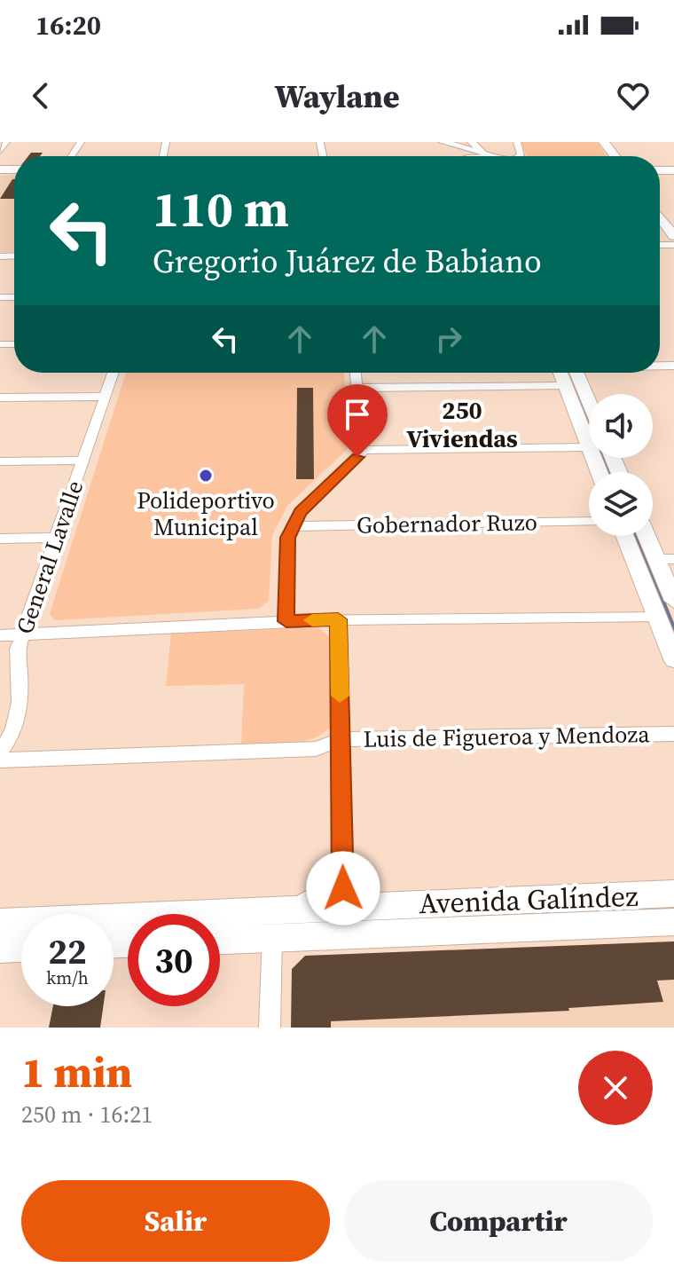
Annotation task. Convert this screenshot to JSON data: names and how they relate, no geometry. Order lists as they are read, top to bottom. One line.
{"streets":{"main road":["Avenida Galíndez"],"street":["Gobernador Ruzo","General Lavalle","Luis de Figueroa y Mendoza"]},"districts":["250 Viviendas"],"places":["Polideportivo Municipal"],"page":{"status":"16:20","header":"Waylane","turn":["110 m","Gregorio Juárez de Babiano"],"speed":"22 km/h","limit":"30","heading":["1 min","250 m · 16:21"],"buttons":["Salir","Compartir"]}}
